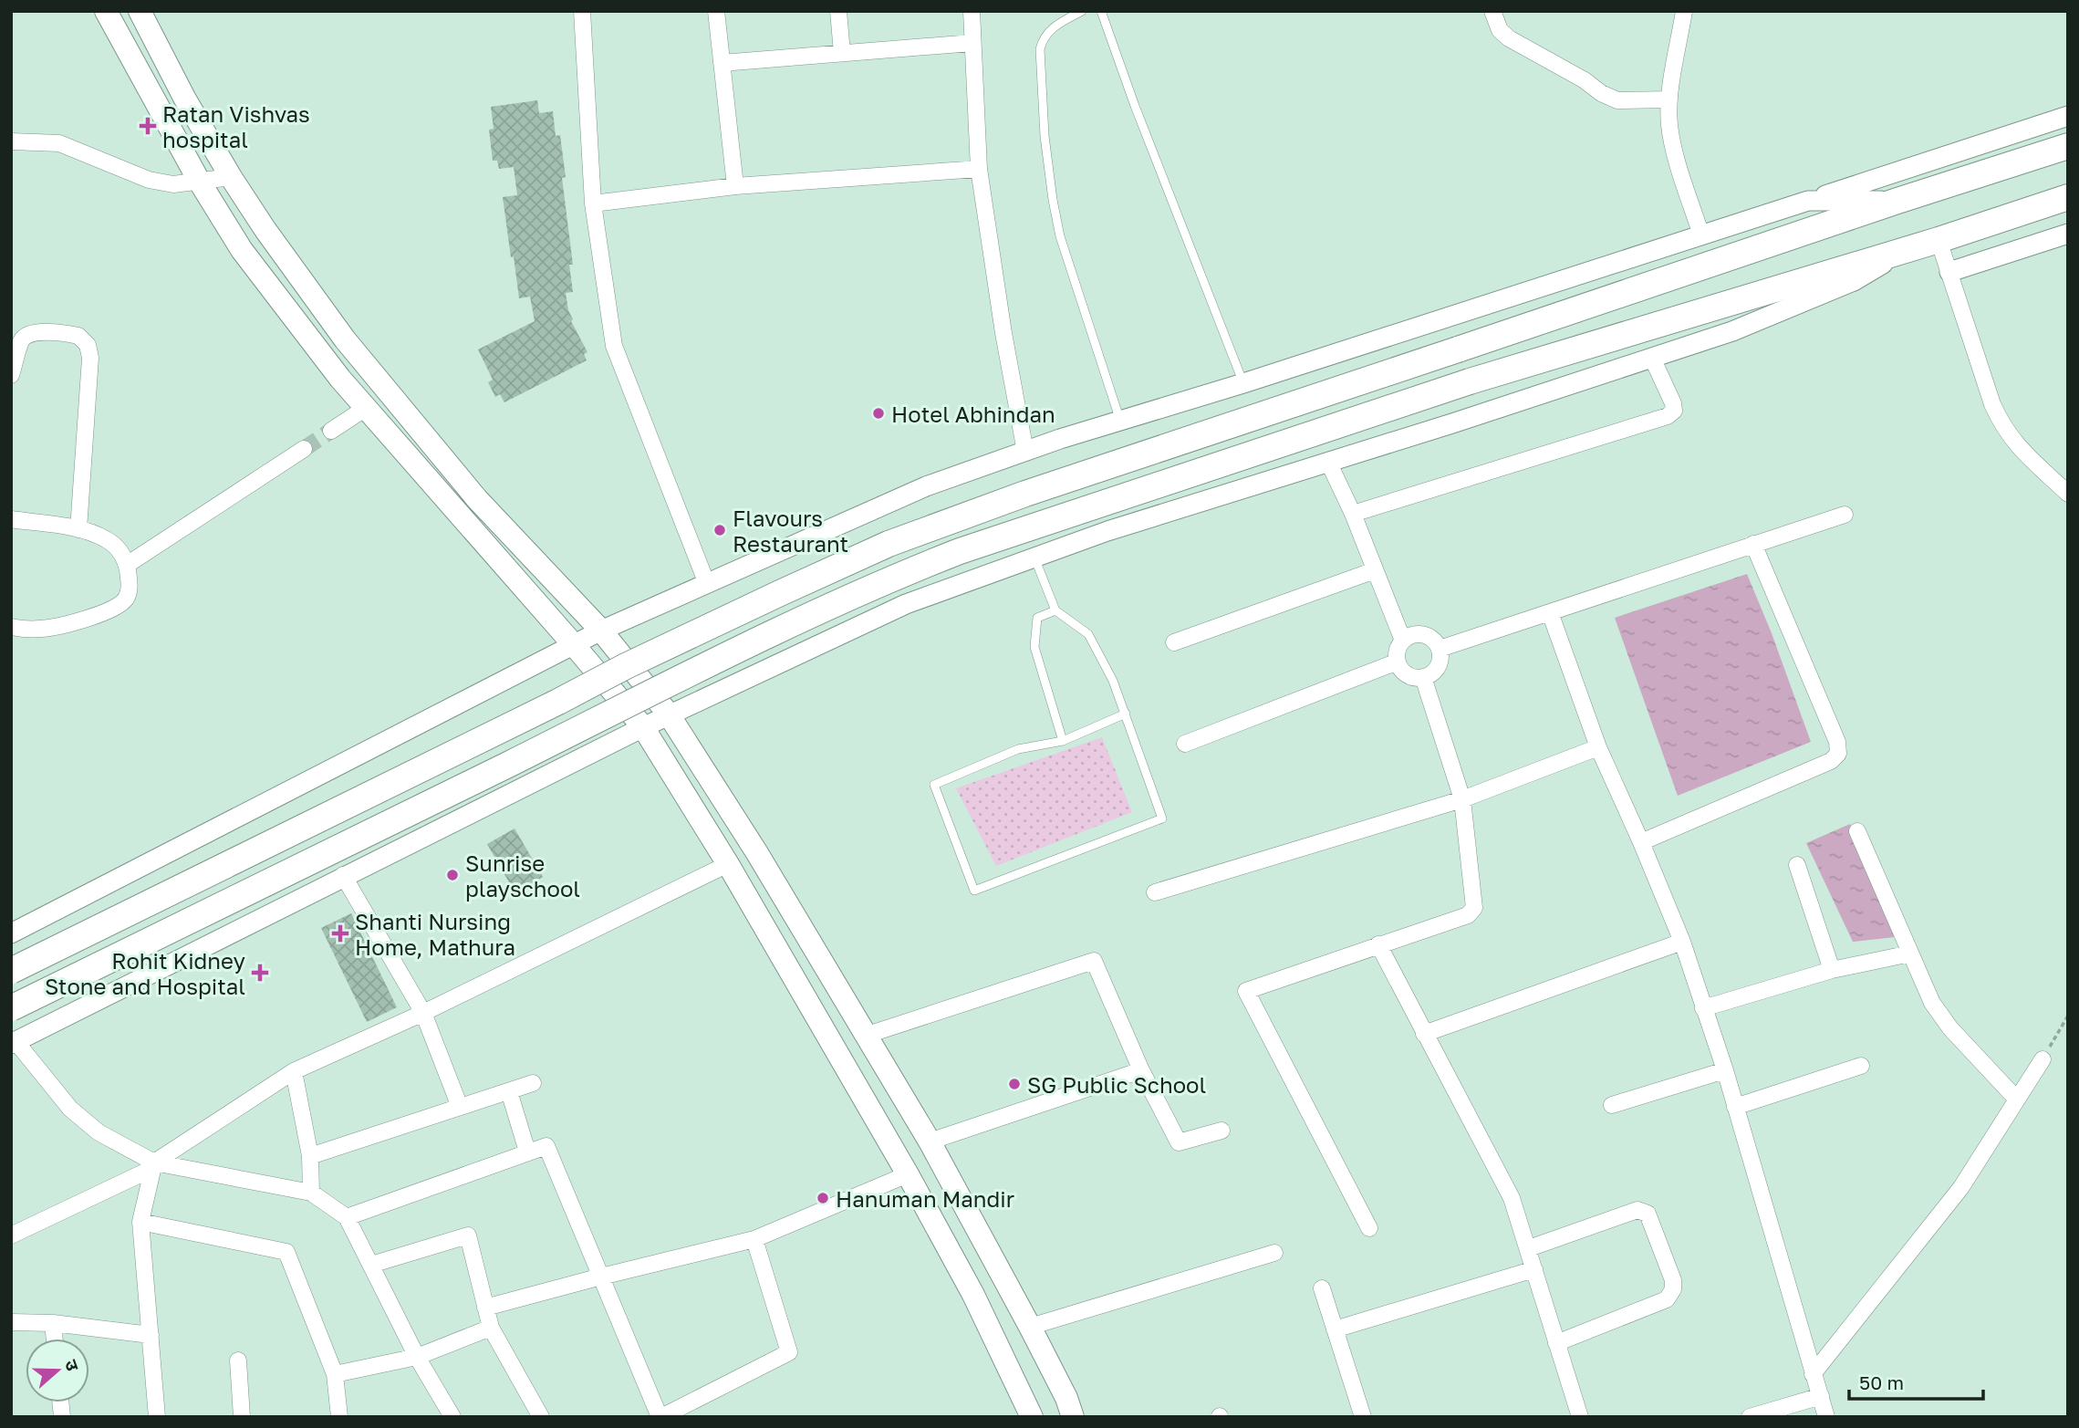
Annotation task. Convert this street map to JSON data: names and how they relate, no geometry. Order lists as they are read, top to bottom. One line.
{"places":{"health":["Ratan Vishvas hospital","Shanti Nursing Home, Mathura","Rohit Kidney Stone and Hospital"],"other":["Hotel Abhindan","Flavours Restaurant","Sunrise playschool","SG Public School","Hanuman Mandir"]},"scale_bar":"50 m","north":"right"}
